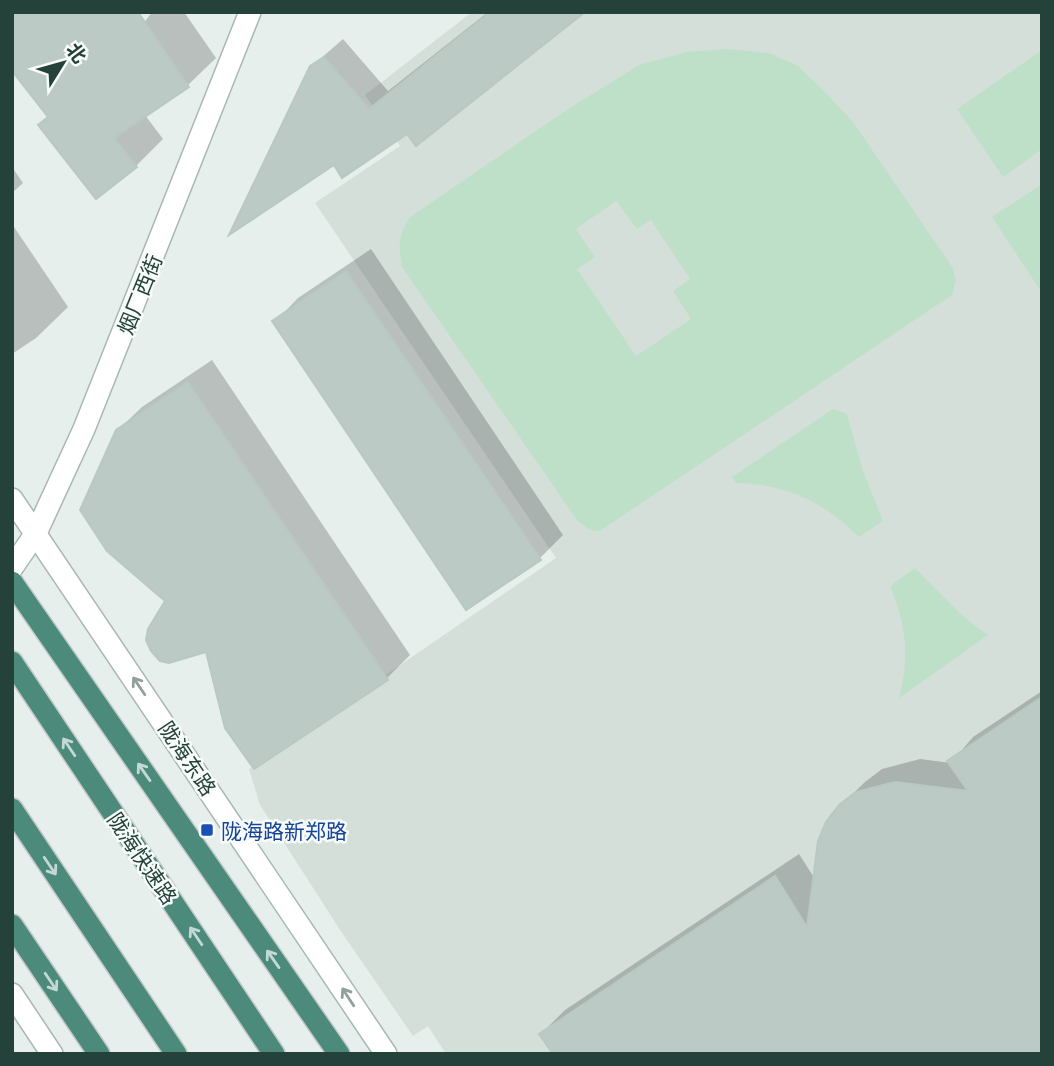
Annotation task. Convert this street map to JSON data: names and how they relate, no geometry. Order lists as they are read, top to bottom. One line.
{"streets":{"highway":["陇海快速路"],"street":["烟厂西街","陇海东路"]},"crossings":[["烟厂西街","陇海东路"]],"one_way":["陇海东路"],"places":{"transit":["陇海路新郑路"]},"north":"top right"}
